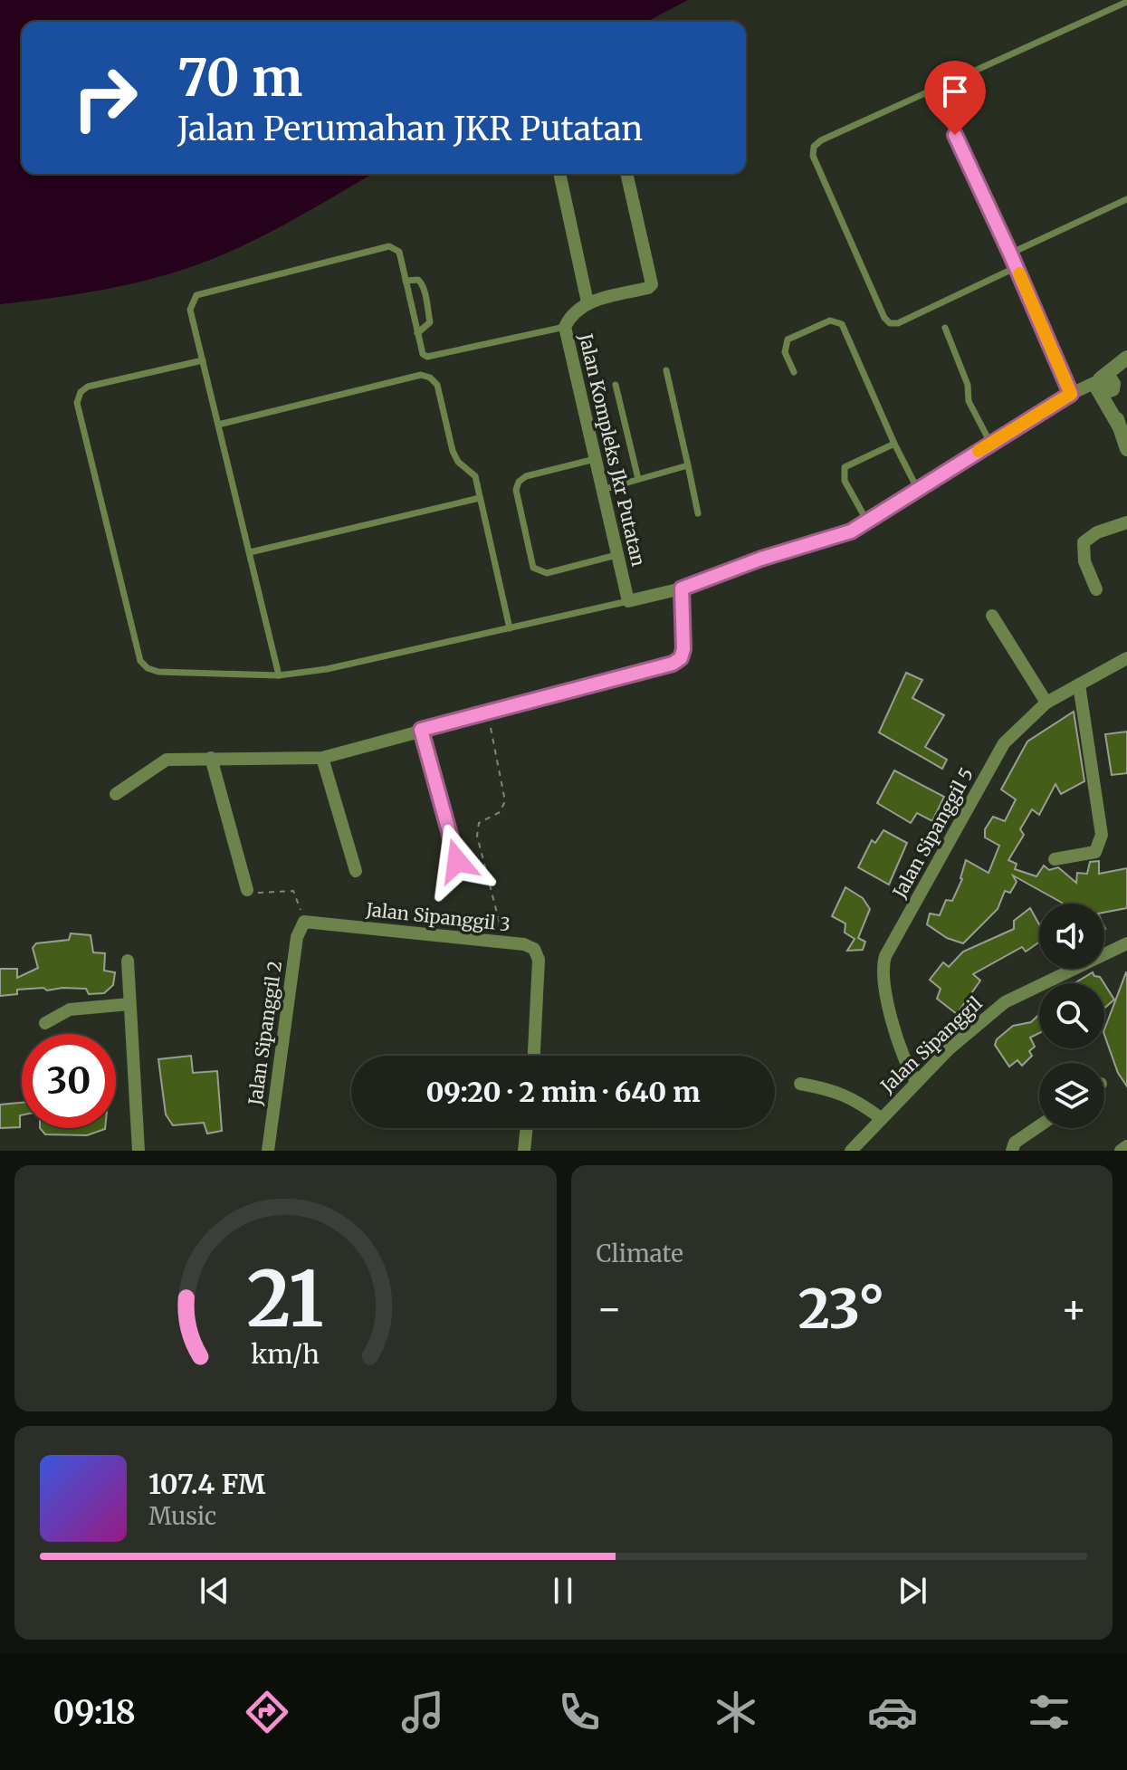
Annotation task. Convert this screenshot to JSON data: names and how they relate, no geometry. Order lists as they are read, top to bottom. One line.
{"streets":{"street":["Jalan Kompleks Jkr Putatan","Jalan Sipanggil 5","Jalan Sipanggil 3","Jalan Sipanggil 2","Jalan Sipanggil"]},"crossings":[["Jalan Sipanggil 5","Jalan Sipanggil"],["Jalan Sipanggil 3","Jalan Sipanggil 2"]],"page":{"turn":["70 m","Jalan Perumahan JKR Putatan"],"limit":"30","trip":"09:20 · 2 min · 640 m","tile":"Climate","heat":["−","23°","+"],"song":["107.4 FM","Music"],"tabs":"09:18","gauge":["21","km/h"]}}
